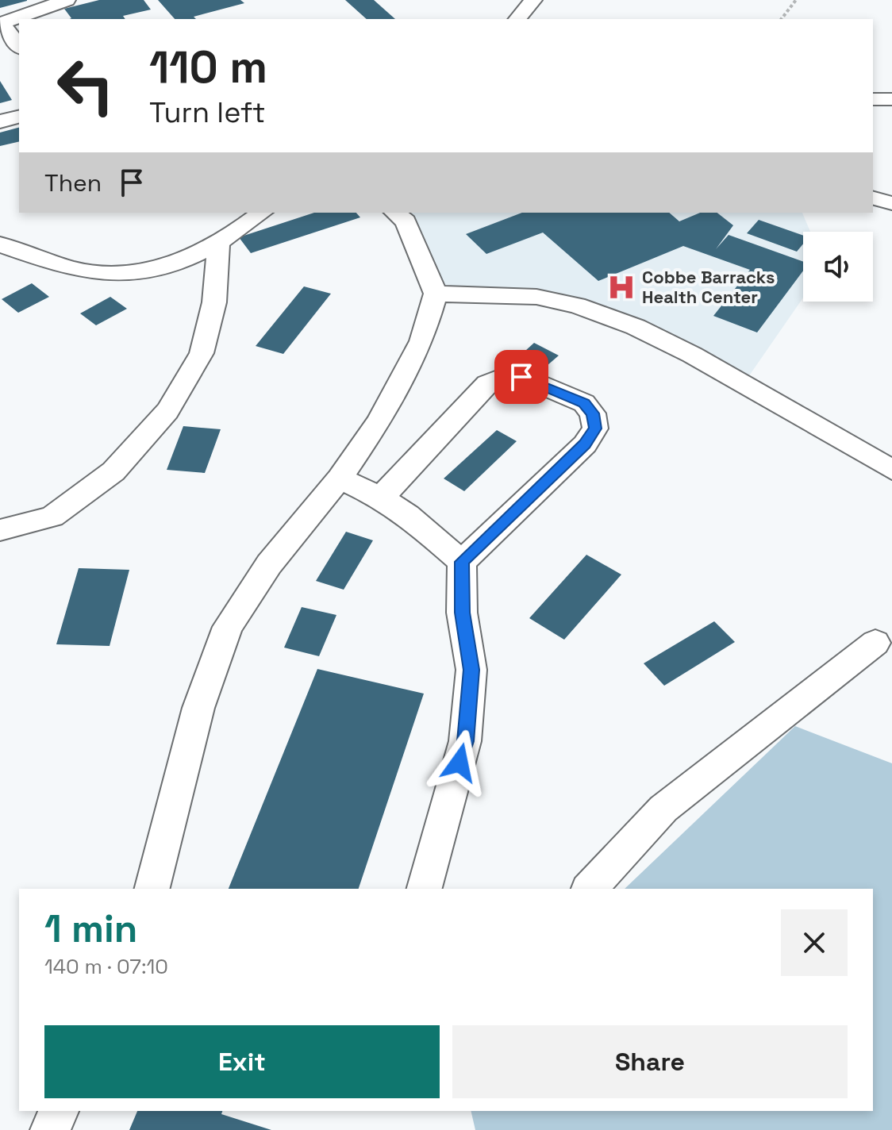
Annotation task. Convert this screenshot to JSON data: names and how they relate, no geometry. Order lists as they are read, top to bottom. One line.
{"places":{"hospital":["Cobbe Barracks Health Center"]},"page":{"turn":["110 m","Turn left"],"then":"Then","heading":["1 min","140 m · 07:10"],"buttons":["Exit","Share"]}}
